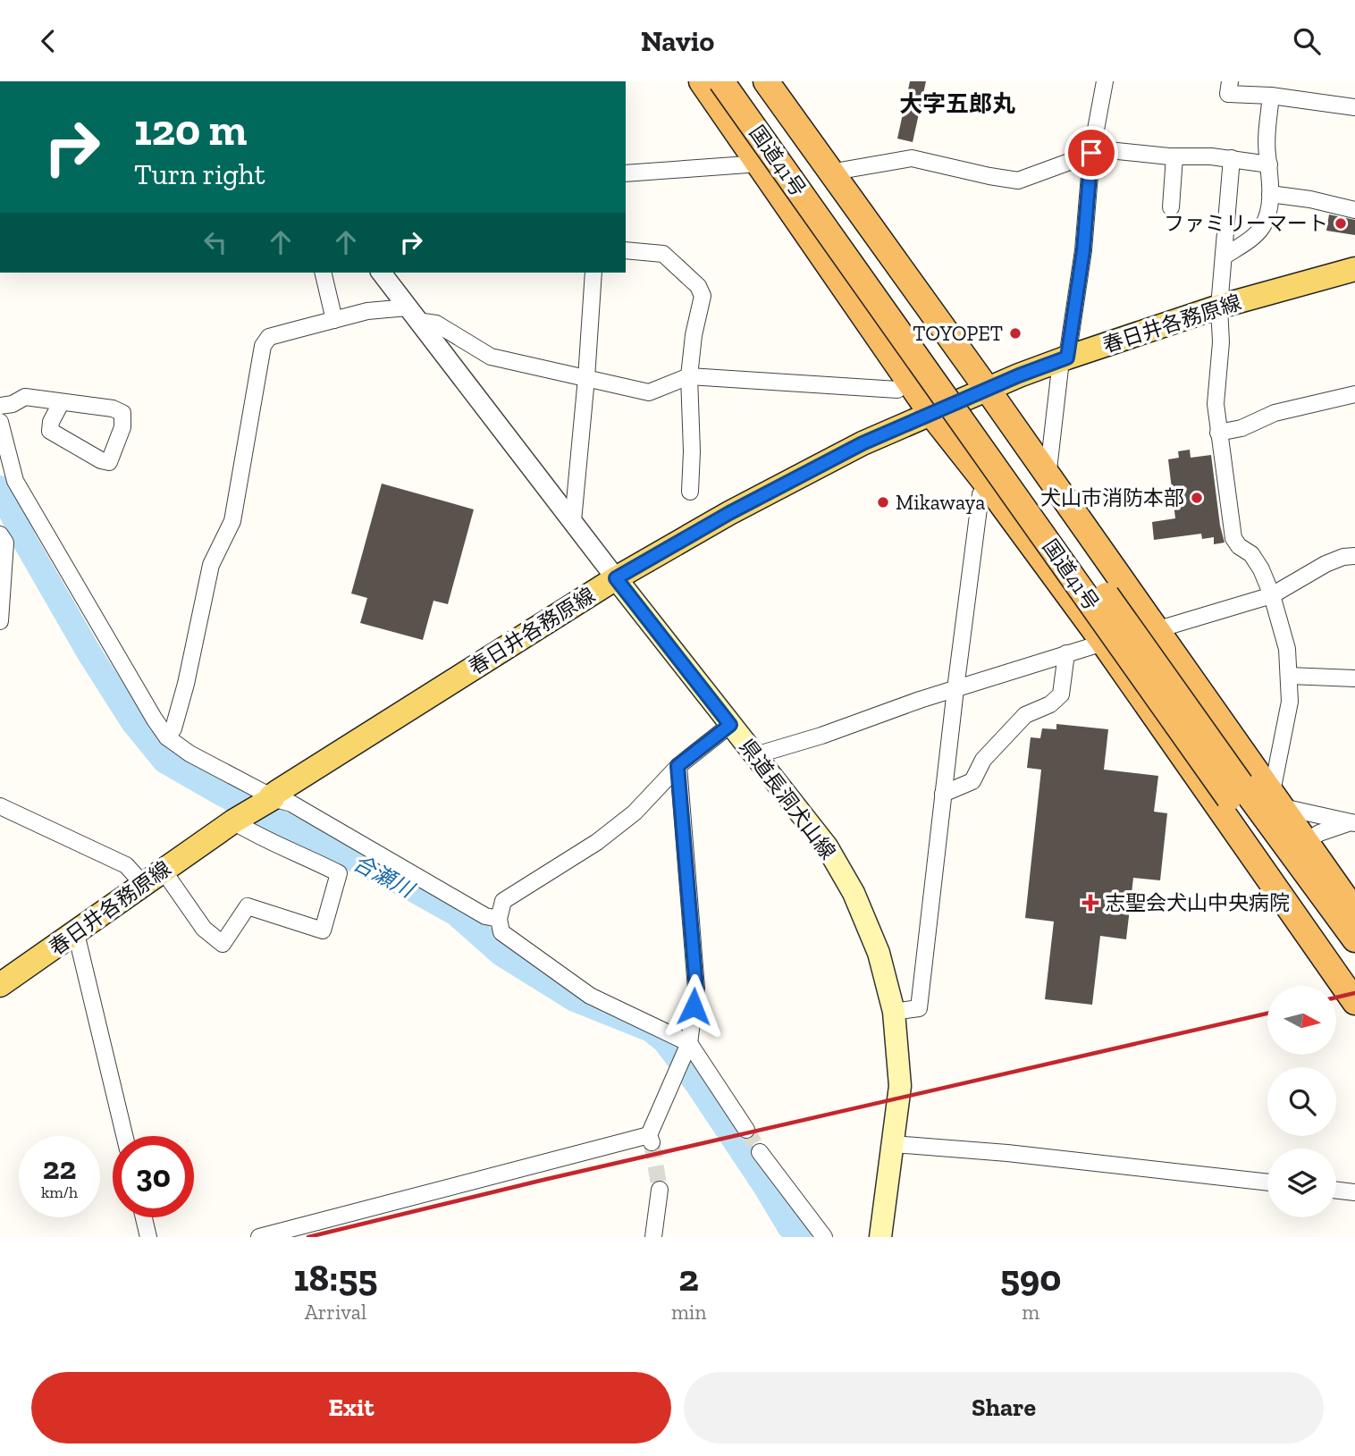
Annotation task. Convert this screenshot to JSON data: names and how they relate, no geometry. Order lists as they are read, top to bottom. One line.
{"streets":{"highway":["国道41号"],"main road":["春日井各務原線","県道長洞犬山線"]},"crossings":[["春日井各務原線","県道長洞犬山線"]],"districts":["大字五郎丸"],"water":["合瀬川"],"places":{"other":["ファミリーマート","TOYOPET","犬山市消防本部","Mikawaya"],"health":["志聖会犬山中央病院"]},"north":"right","page":{"header":"Navio","turn":["120 m","Turn right"],"speed":"22 km/h","limit":"30","eta":["18:55","Arrival","2","min","590","m"],"buttons":["Exit","Share"]}}
